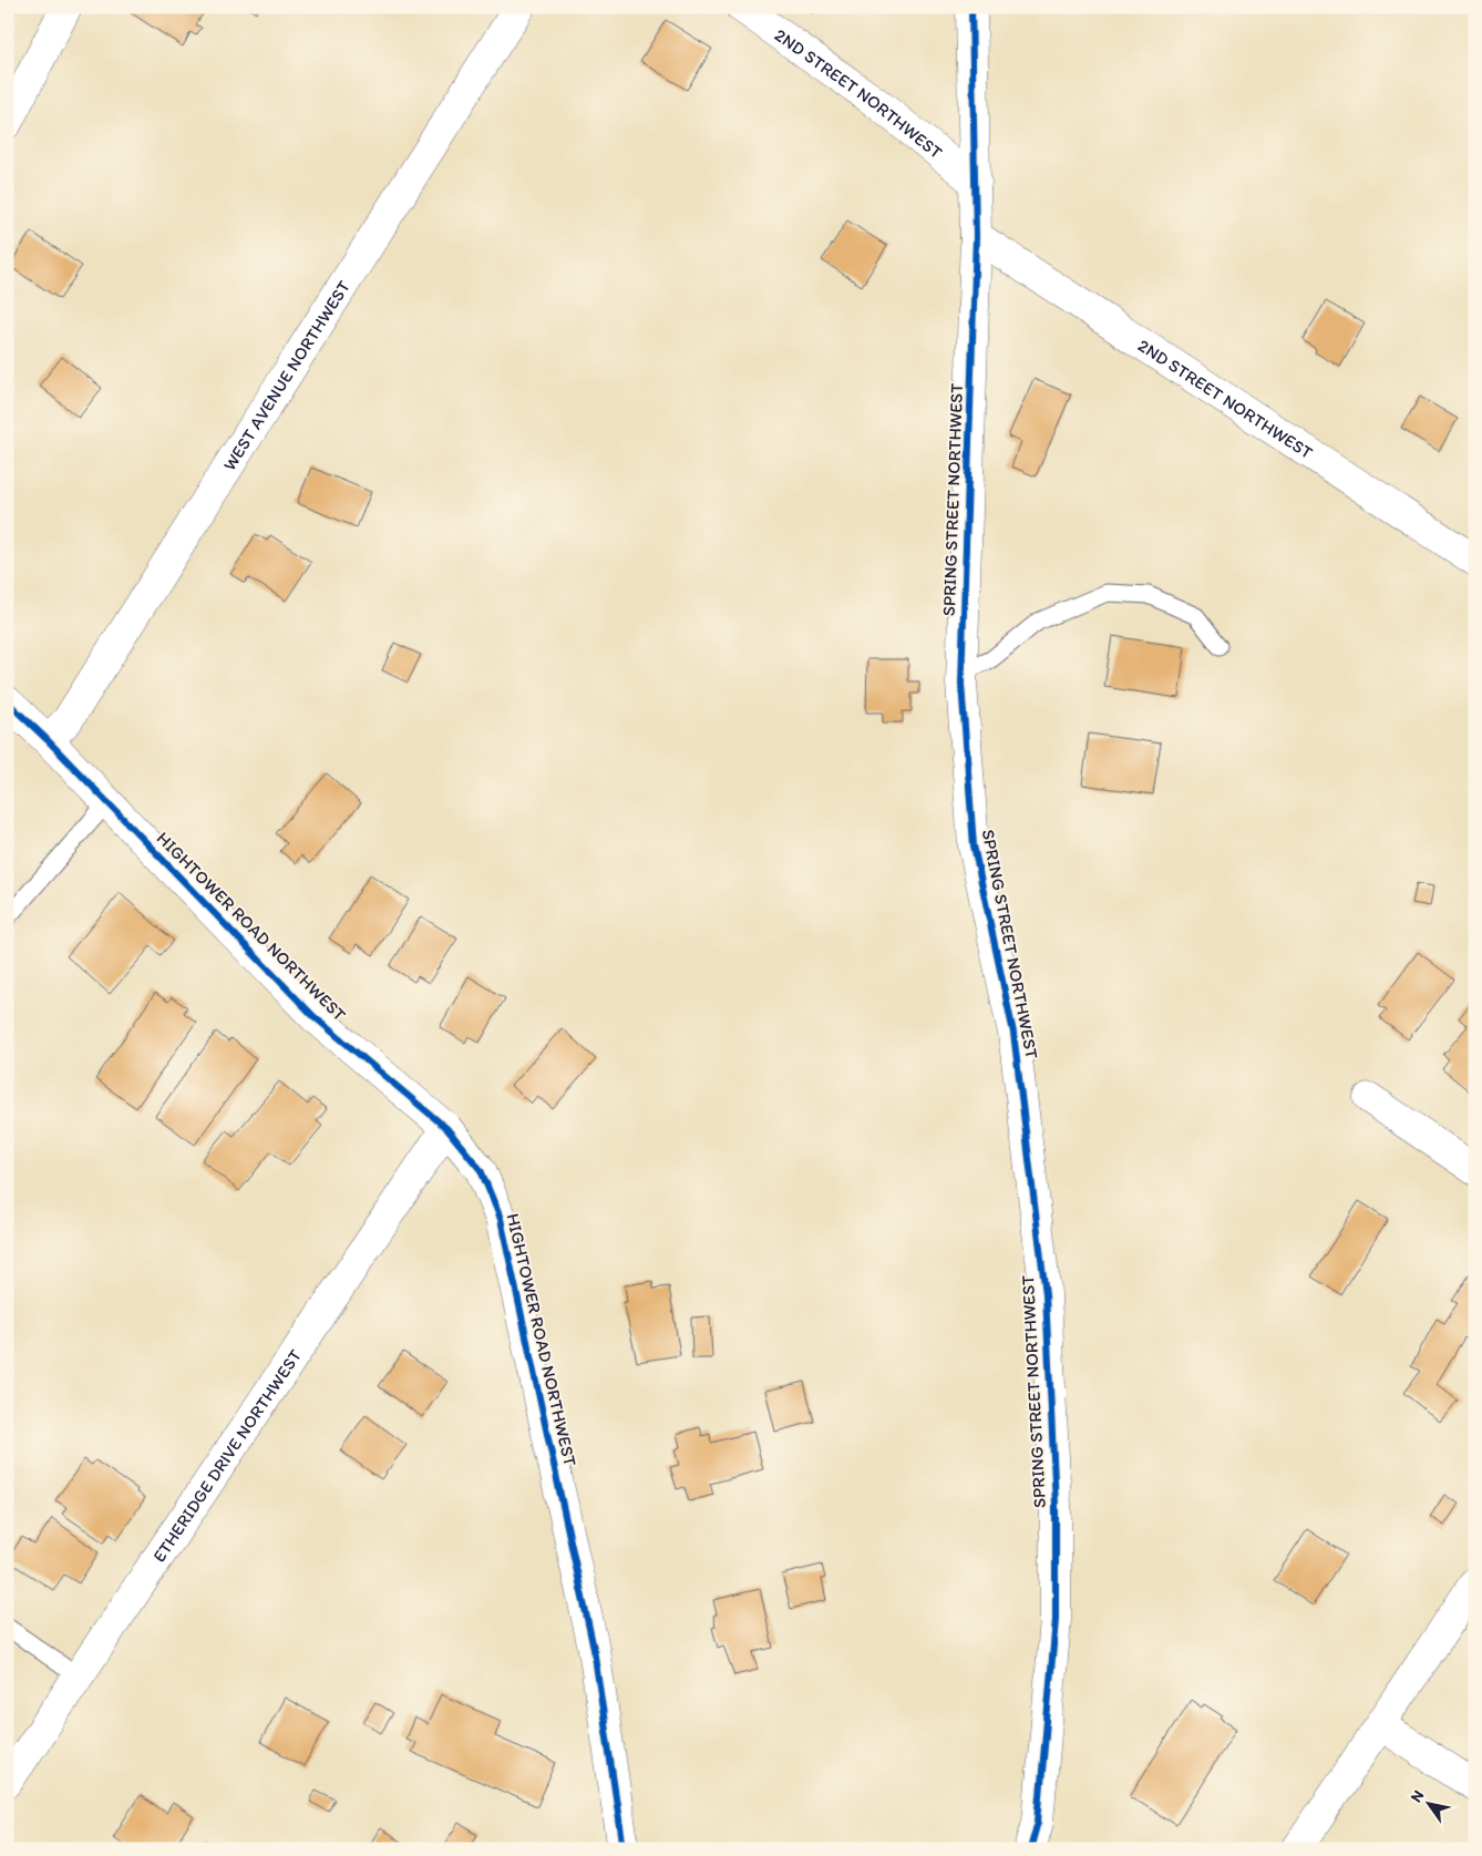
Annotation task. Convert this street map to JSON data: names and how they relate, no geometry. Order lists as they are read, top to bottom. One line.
{"streets":{"street":["2ND STREET NORTHWEST","WEST AVENUE NORTHWEST","SPRING STREET NORTHWEST","HIGHTOWER ROAD NORTHWEST","ETHERIDGE DRIVE NORTHWEST"]},"crossings":[["2ND STREET NORTHWEST","SPRING STREET NORTHWEST"],["WEST AVENUE NORTHWEST","HIGHTOWER ROAD NORTHWEST"],["HIGHTOWER ROAD NORTHWEST","ETHERIDGE DRIVE NORTHWEST"]],"north":"top left"}
